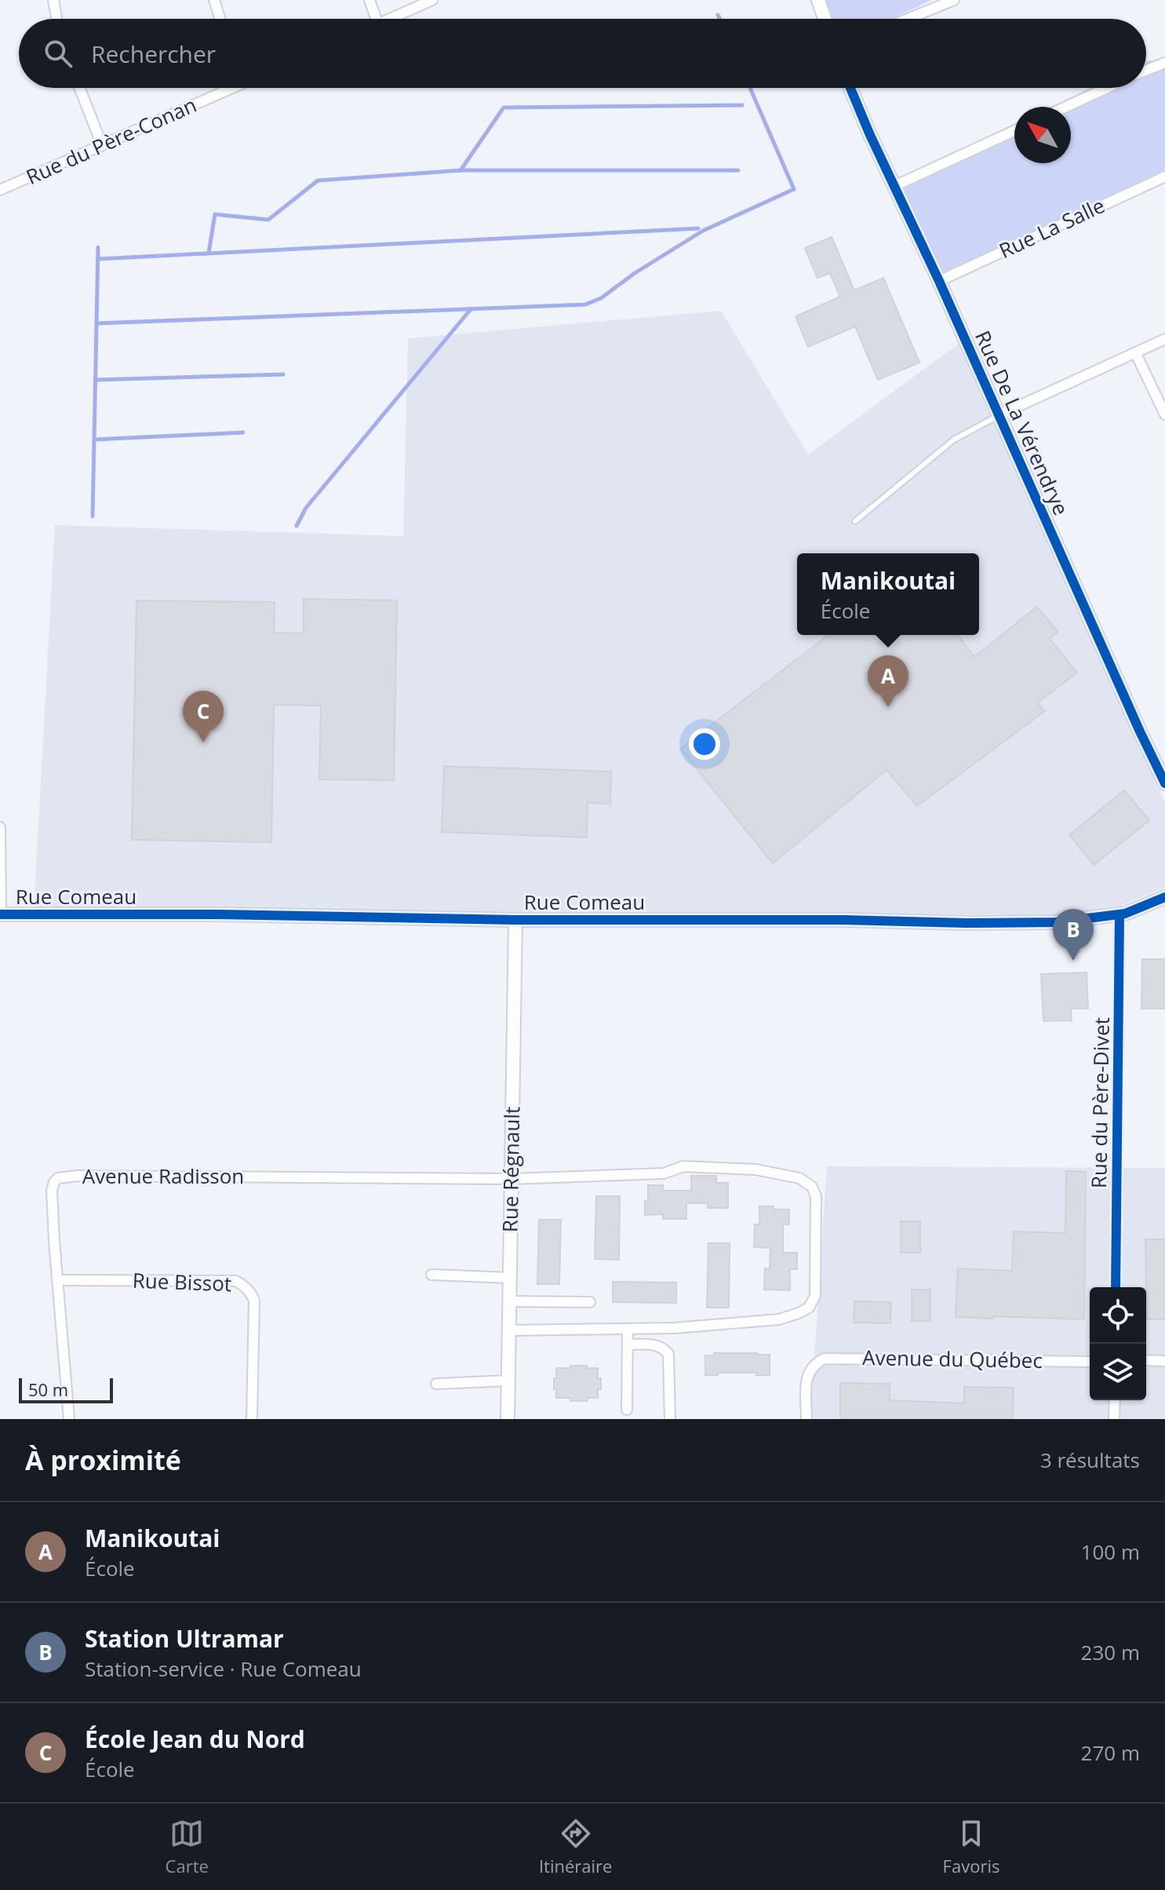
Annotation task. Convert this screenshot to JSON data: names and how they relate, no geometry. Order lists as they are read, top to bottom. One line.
{"streets":{"street":["Rue du Père-Conan","Rue La Salle","Rue De La Vérendrye","Rue Comeau","Rue du Père-Divet","Rue Régnault","Avenue Radisson","Rue Bissot","Avenue du Québec"]},"crossings":[["Rue La Salle","Rue De La Vérendrye"],["Rue Comeau","Rue du Père-Divet"],["Rue Comeau","Rue Régnault"],["Rue Régnault","Avenue Radisson"],["Avenue Radisson","Rue Bissot"]],"scale_bar":"50 m","north":"top left","page":{"search":"Rechercher","popup":["Manikoutai","École"],"pins":["A","C","B"],"scale":"50 m","heading":["À proximité","3 résultats"],"list":[{"mark":"A","name":"Manikoutai","note":"École","value":"100 m"},{"mark":"B","name":"Station Ultramar","note":"Station-service · Rue Comeau","value":"230 m"},{"mark":"C","name":"École Jean du Nord","note":"École","value":"270 m"}],"nav":["Carte","Itinéraire","Favoris"]}}
